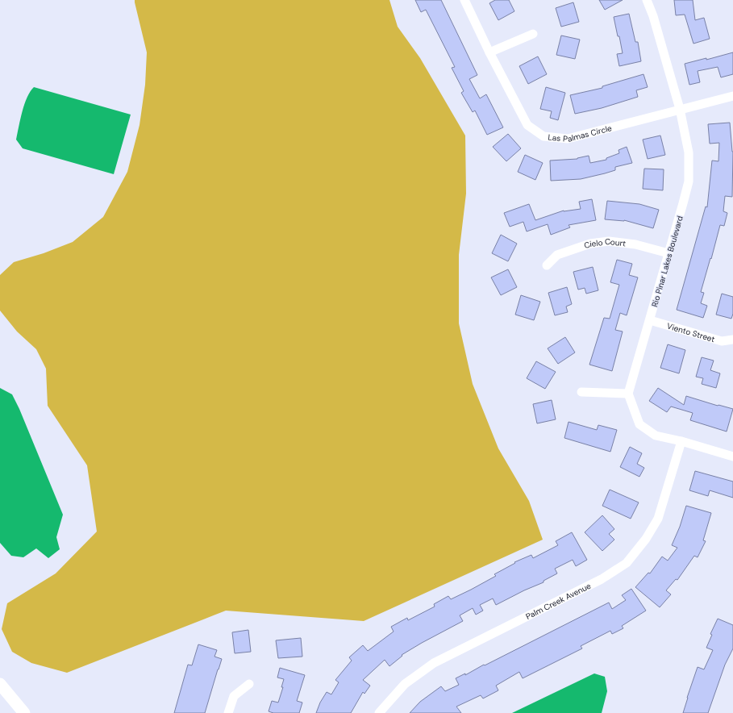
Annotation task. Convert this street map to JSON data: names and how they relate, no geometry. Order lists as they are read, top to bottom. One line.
{"streets":{"street":["Las Palmas Circle","Cielo Court","Rio Pinar Lakes Boulevard","Viento Street","Palm Creek Avenue"]},"crossings":[["Las Palmas Circle","Rio Pinar Lakes Boulevard"],["Cielo Court","Rio Pinar Lakes Boulevard"],["Rio Pinar Lakes Boulevard","Viento Street"]]}
